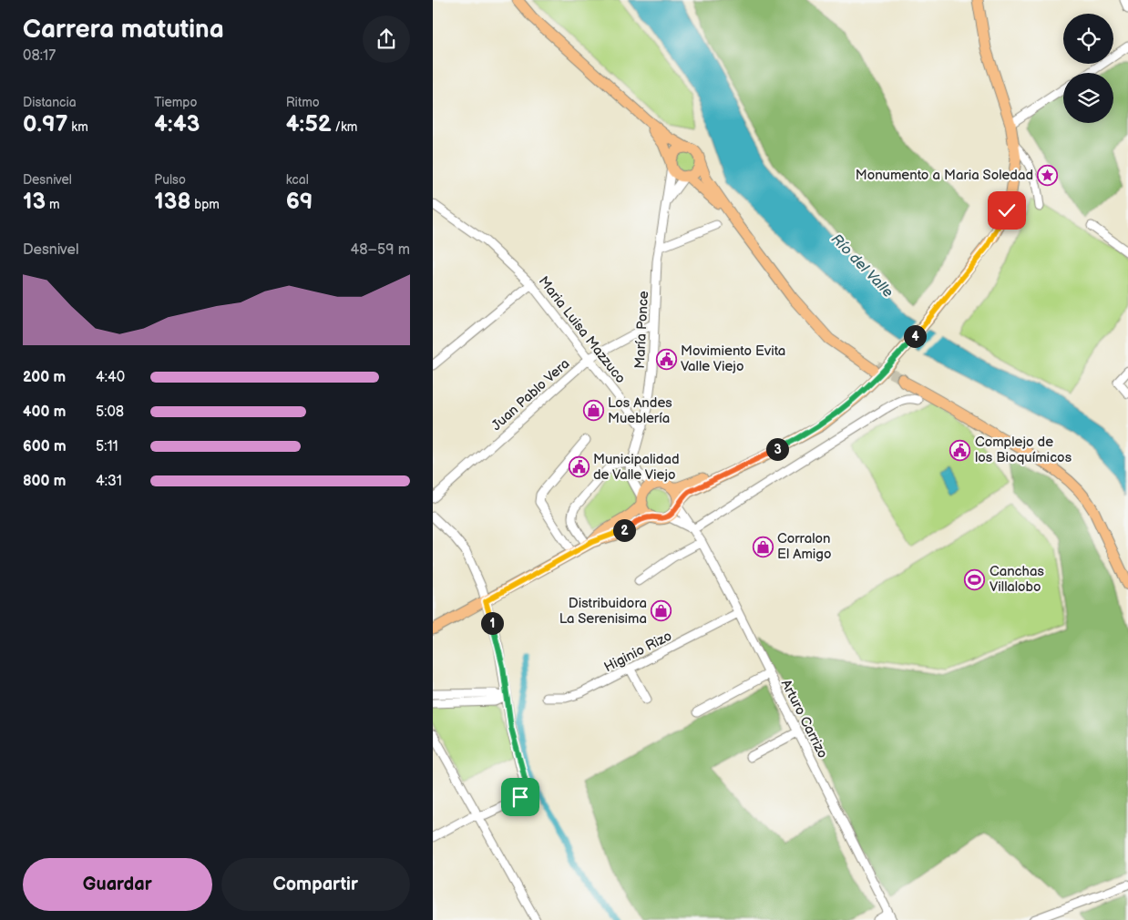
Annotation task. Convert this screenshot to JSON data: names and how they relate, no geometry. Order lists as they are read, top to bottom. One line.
{"streets":{"street":["Maria Luisa Mazzuco","María Ponce","Juan Pablo Vera","Higinio Rizo","Arturo Carrizo"]},"crossings":[["Maria Luisa Mazzuco","María Ponce"],["Maria Luisa Mazzuco","Juan Pablo Vera"],["María Ponce","Juan Pablo Vera"],["María Ponce","Arturo Carrizo"],["Higinio Rizo","Arturo Carrizo"]],"water":["Río del Valle"],"places":{"place":["Monumento a Maria Soledad"],"public building":["Movimiento Evita Valle Viejo","Complejo de los Bioquímicos","Municipalidad de Valle Viejo"],"shop":["Los Andes Mueblería","Corralon El Amigo","Distribuidora La Serenisima"],"sports":["Canchas Villalobo"]},"page":{"heading":["Carrera matutina","08:17"],"stats":[["Distancia","0.97 km"],["Tiempo","4:43"],["Ritmo","4:52 /km"],["Desnivel","13 m"],["Pulso","138 bpm"],["kcal","69"]],"chart":["Desnivel","48–59 m"],"pins":["4","3","2","1"],"list":[{"name":"200 m","note":"4:40"},{"name":"400 m","note":"5:08"},{"name":"600 m","note":"5:11"},{"name":"800 m","note":"4:31"}],"buttons":["Guardar","Compartir"]}}
